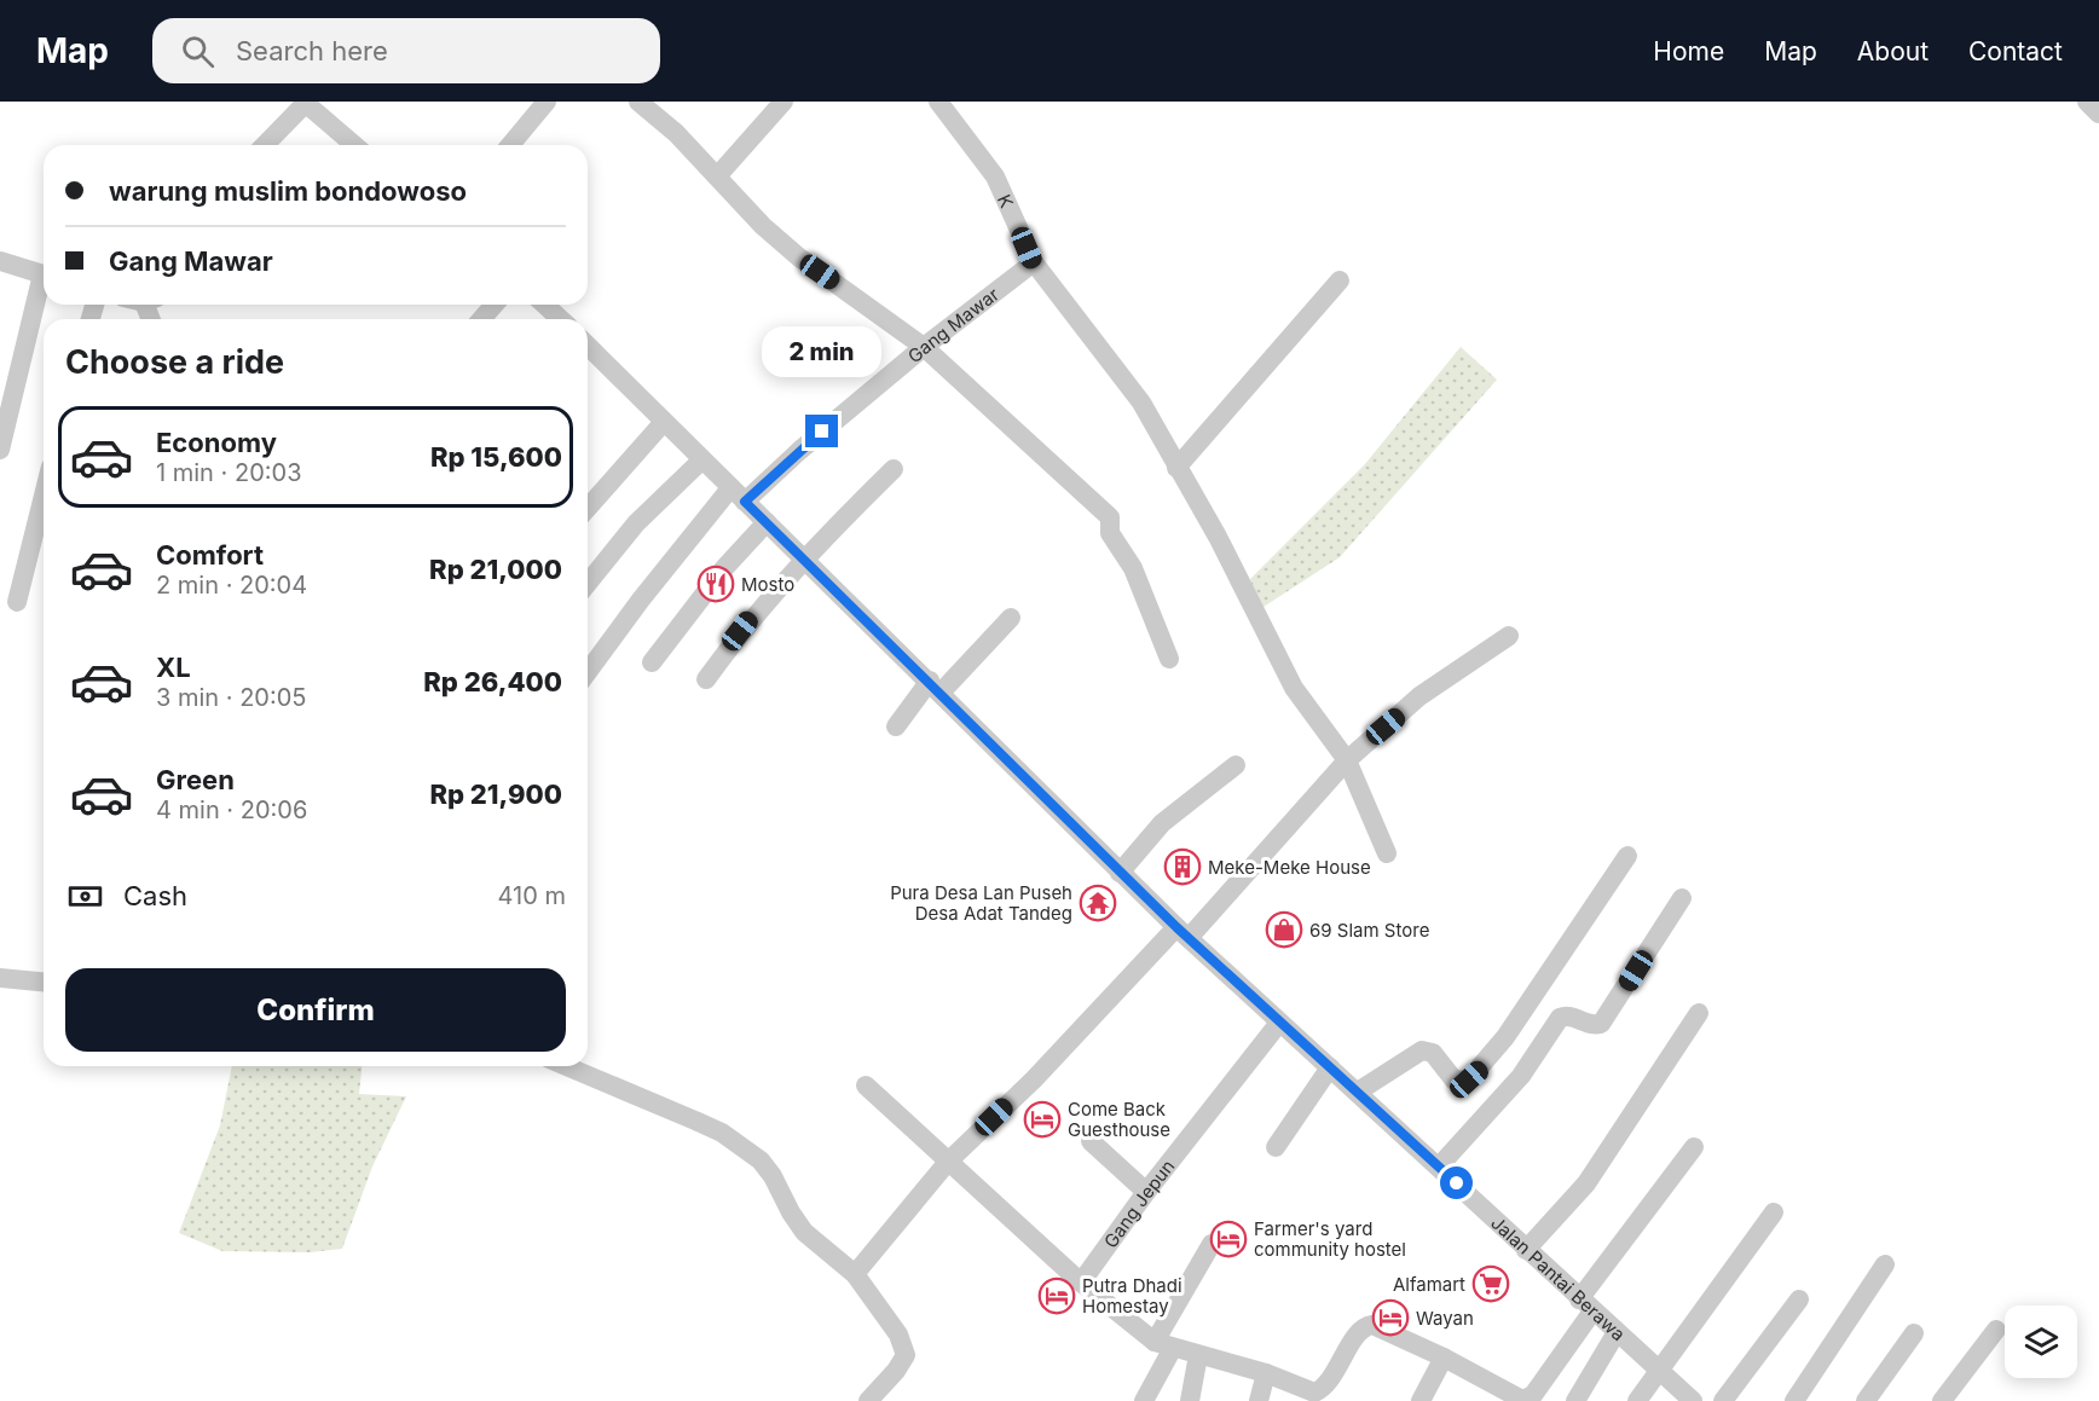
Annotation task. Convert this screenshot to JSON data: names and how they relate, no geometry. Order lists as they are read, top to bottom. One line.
{"streets":{"street":["K","Gang Mawar","Gang Jepun","Jalan Pantai Berawa"]},"crossings":[["K","Gang Mawar"],["Gang Mawar","Jalan Pantai Berawa"],["Gang Jepun","Jalan Pantai Berawa"]],"places":{"restaurant":["Mosto"],"building":["Meke-Meke House"],"temple":["Pura Desa Lan Puseh Desa Adat Tandeg"],"shop":["69 Slam Store"],"hotel":["Come Back Guesthouse","Farmer's yard community hostel","Putra Dhadi Homestay","Wayan"],"supermarket":["Alfamart"]},"page":{"header":"Map","search":"Search here","nav":["Home","Map","About","Contact"],"banner":["warung muslim bondowoso","Gang Mawar"],"heading":"Choose a ride","bubble":"2 min","list":[{"name":"Economy","note":"1 min · 20:03","value":"Rp 15,600"},{"name":"Comfort","note":"2 min · 20:04","value":"Rp 21,000"},{"name":"XL","note":"3 min · 20:05","value":"Rp 26,400"},{"name":"Green","note":"4 min · 20:06","value":"Rp 21,900"}],"pay":["Cash","410 m"],"buttons":"Confirm"}}
